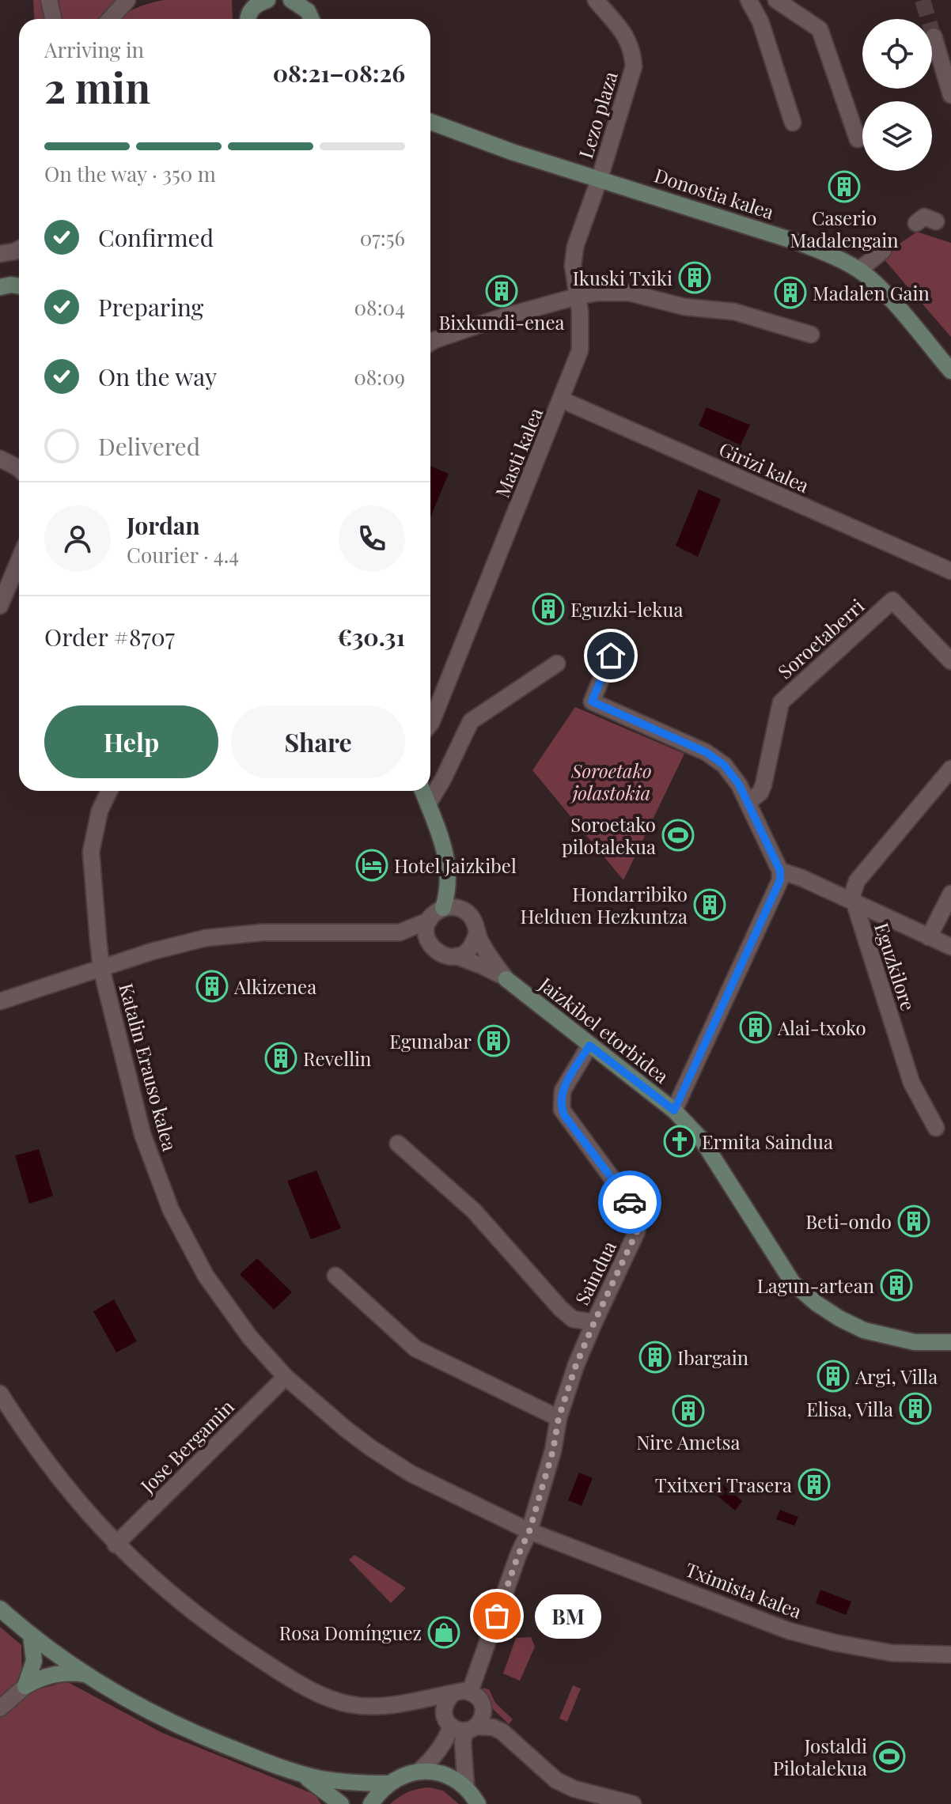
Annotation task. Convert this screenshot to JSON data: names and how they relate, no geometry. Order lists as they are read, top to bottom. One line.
{"streets":{"street":["Lezo plaza","Donostia kalea","Masti kalea","Girizi kalea","Soroetaberri","Eguzkilore","Jaizkibel etorbidea","Katalin Erauso kalea","Saindua","Jose Bergamin","Tximista kalea"]},"crossings":[["Lezo plaza","Donostia kalea"],["Lezo plaza","Masti kalea"],["Donostia kalea","Masti kalea"],["Masti kalea","Girizi kalea"],["Jaizkibel etorbidea","Katalin Erauso kalea"],["Jaizkibel etorbidea","Saindua"],["Katalin Erauso kalea","Saindua"],["Katalin Erauso kalea","Jose Bergamin"],["Katalin Erauso kalea","Tximista kalea"],["Saindua","Tximista kalea"]],"parks":["Soroetako jolastokia"],"places":{"building":["Caserio Madalengain","Ikuski Txiki","Bixkundi-enea","Madalen Gain","Eguzki-lekua","Hondarribiko Helduen Hezkuntza","Alkizenea","Alai-txoko","Egunabar","Revellin","Beti-ondo","Lagun-artean","Ibargain","Argi, Villa","Elisa, Villa","Nire Ametsa","Txitxeri Trasera"],"sports":["Soroetako pilotalekua","Jostaldi Pilotalekua"],"hotel":["Hotel Jaizkibel"],"church":["Ermita Saindua"],"other":["BM"],"shop":["Rosa Domínguez"]},"page":{"heading":["2 min","Arriving in","08:21–08:26"],"panel":["Jordan","Courier · 4.4","Order #8707","€30.31"],"bar":"On the way · 350 m","list":[["Confirmed","07:56"],["Preparing","08:04"],["On the way","08:09"],"Delivered"],"buttons":["Help","Share"],"bubble":"BM"}}
